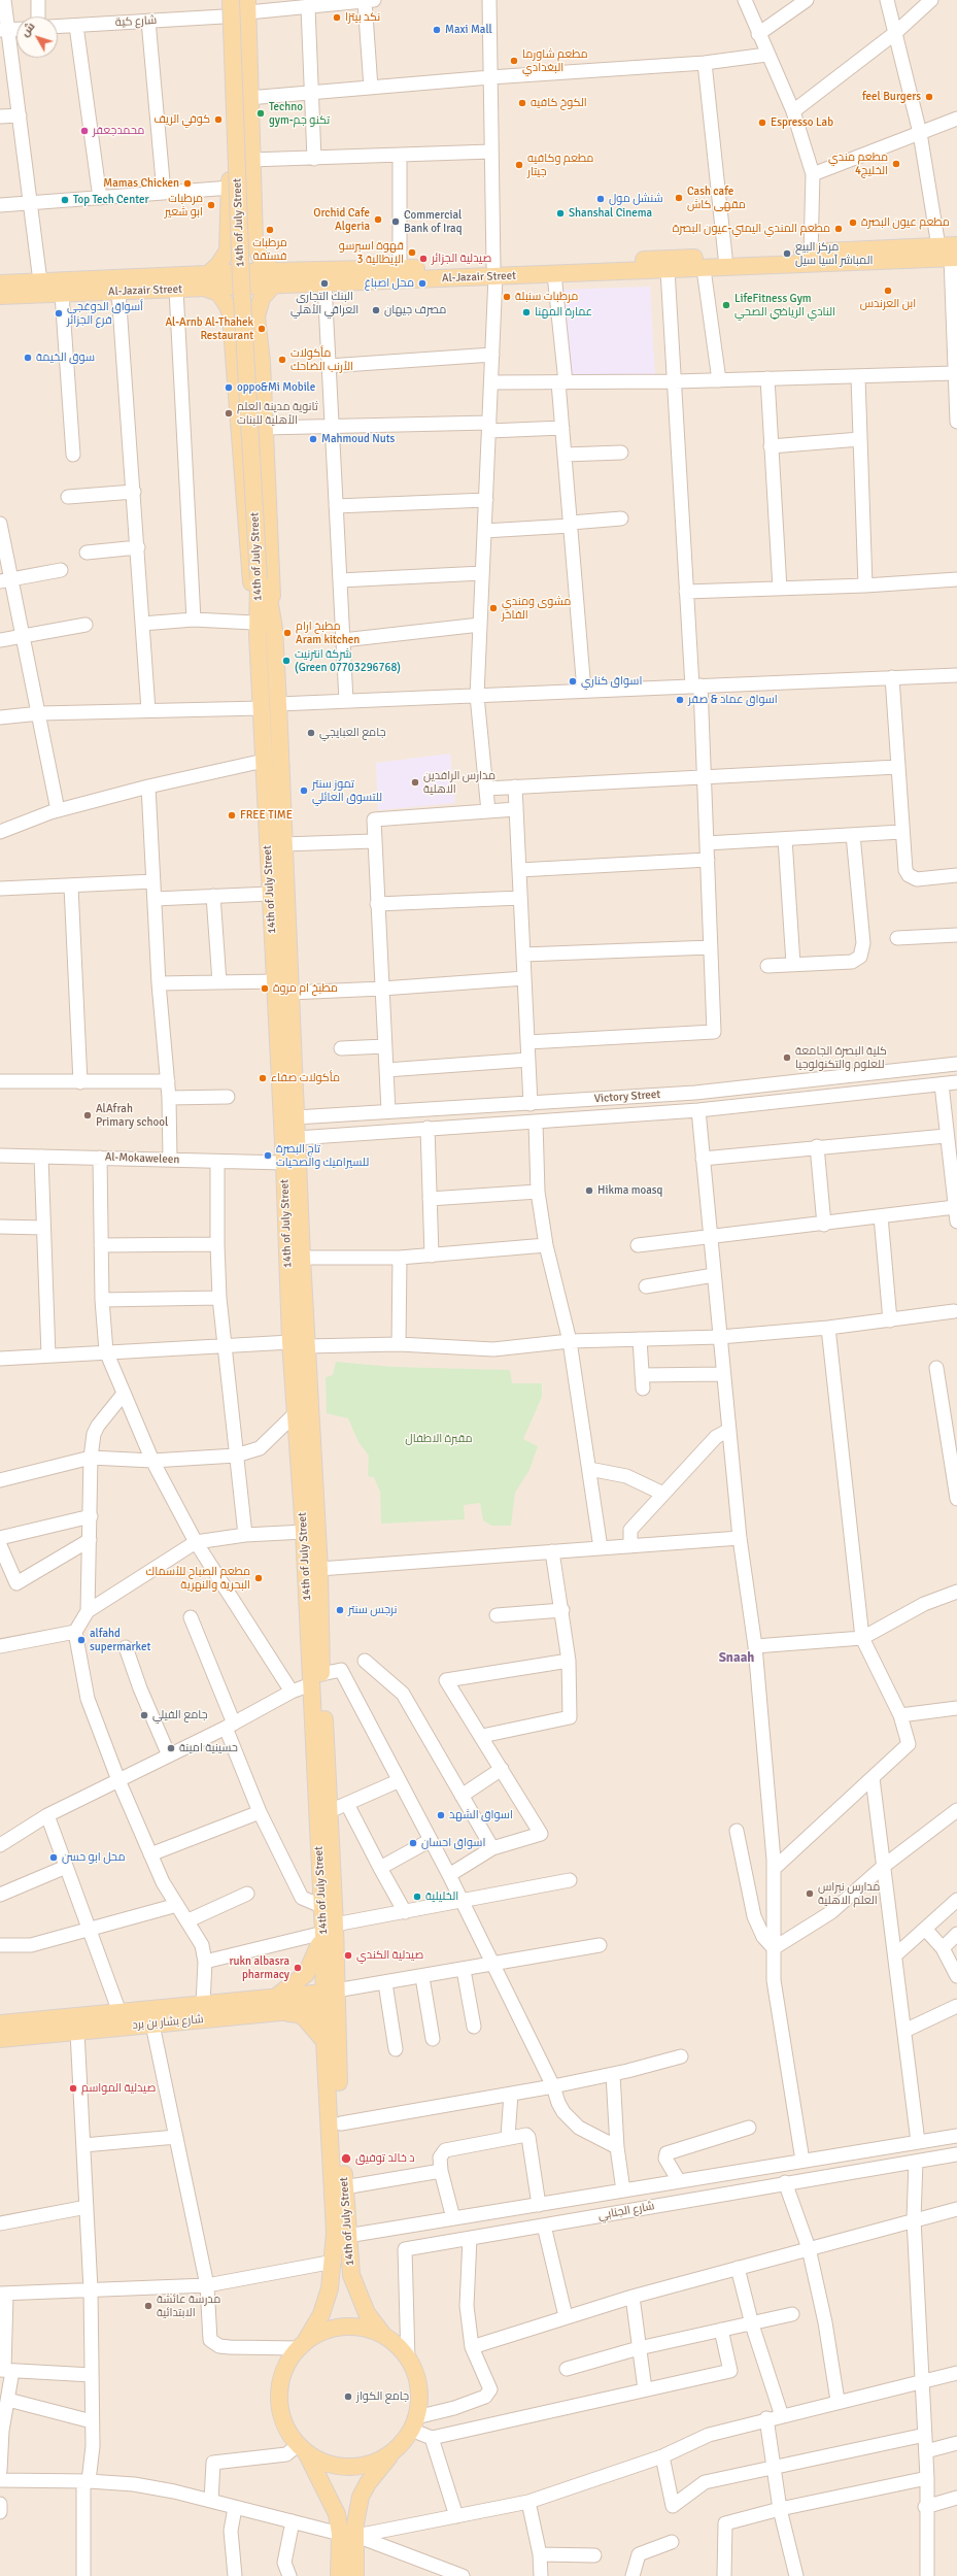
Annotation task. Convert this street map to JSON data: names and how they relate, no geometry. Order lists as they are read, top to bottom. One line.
{"streets":{"main road":["14th of July Street","Al-Jazair Street","شارع بشار بن برد"],"street":["شارع كية","Victory Street","Al-Mokaweleen","شارع الجنابي"]},"crossings":[["14th of July Street","Victory Street"],["14th of July Street","Al-Mokaweleen"],["14th of July Street","شارع بشار بن برد"],["14th of July Street","شارع الجنابي"]],"districts":["Snaah"],"parks":["مقبرة الاطفال"],"places":["نكد بيتزا","Maxi Mall","مطعم شاورما البغدادي","feel Burgers","الكوخ كافيه","Techno gym-تكنو جم","كوفي الريف","Espresso Lab","محمدجعفر","مطعم مندي الخليج4","مطعم وكافيه جيتار","Mamas Chicken","Cash cafe مقهى كاش","شنشل مول","Top Tech Center","مرطبات ابو شعير","Shanshal Cinema","Orchid Cafe Algeria","Commercial Bank of Iraq","مطعم عيون البصرة","مطعم المندي اليمني-عيون البصرة","مرطبات فستقة","قهوة اسبرسو الإيطالية 3","مركز البيع المباشر آسيا سيل","صيدلية الجزائر","البنك التجاري العراقي الأهلي","محل اصباغ","ابن العرندس","مرطبات سنبلة","LifeFitness Gym النادي الرياضي الصحي","مصرف جيهان","عمارة المهنا","أسواق الدوغجي فرع الجزائر","Al-Arnb Al-Thahek Restaurant","سوق الخيمة","مأكولات الأرنب الضاحك","oppo&Mi Mobile","ثانوية مدينة العلم الأهلية للبنات","Mahmoud Nuts","مشوى ومندي الفاخر","مطبخ ارام Aram kitchen","شركة انترنيت (Green 07703296768)","اسواق كناري","اسواق عماد & صقر","جامع العبايجي","مدارس الرافدين اﻻهلية","تموز سنتر للتسوق العائلي","FREE TIME","مطبخ ام مروة","كلية البصرة الجامعة للعلوم والتكنولوجيا","مأكولات صفاء","AlAfrah Primary school","تاج البصرة للسيراميك والصحيات","Hikma moasq","مطعم الصباح للأسماك البحرية والنهرية","نرجس سنتر","alfahd supermarket","جامع الفيلي","حسينية امينة","اسواق الشهد","اسواق احسان","محل ابو حسن","مدارس نبراس العلم الاهلية","الخليلية","صيدلية الكندي","rukn albasra pharmacy","صيدلية المواسم","د خالد توفيق","مدرسة عائشة الابتدائية","جامع الكواز"],"north":"top left"}
